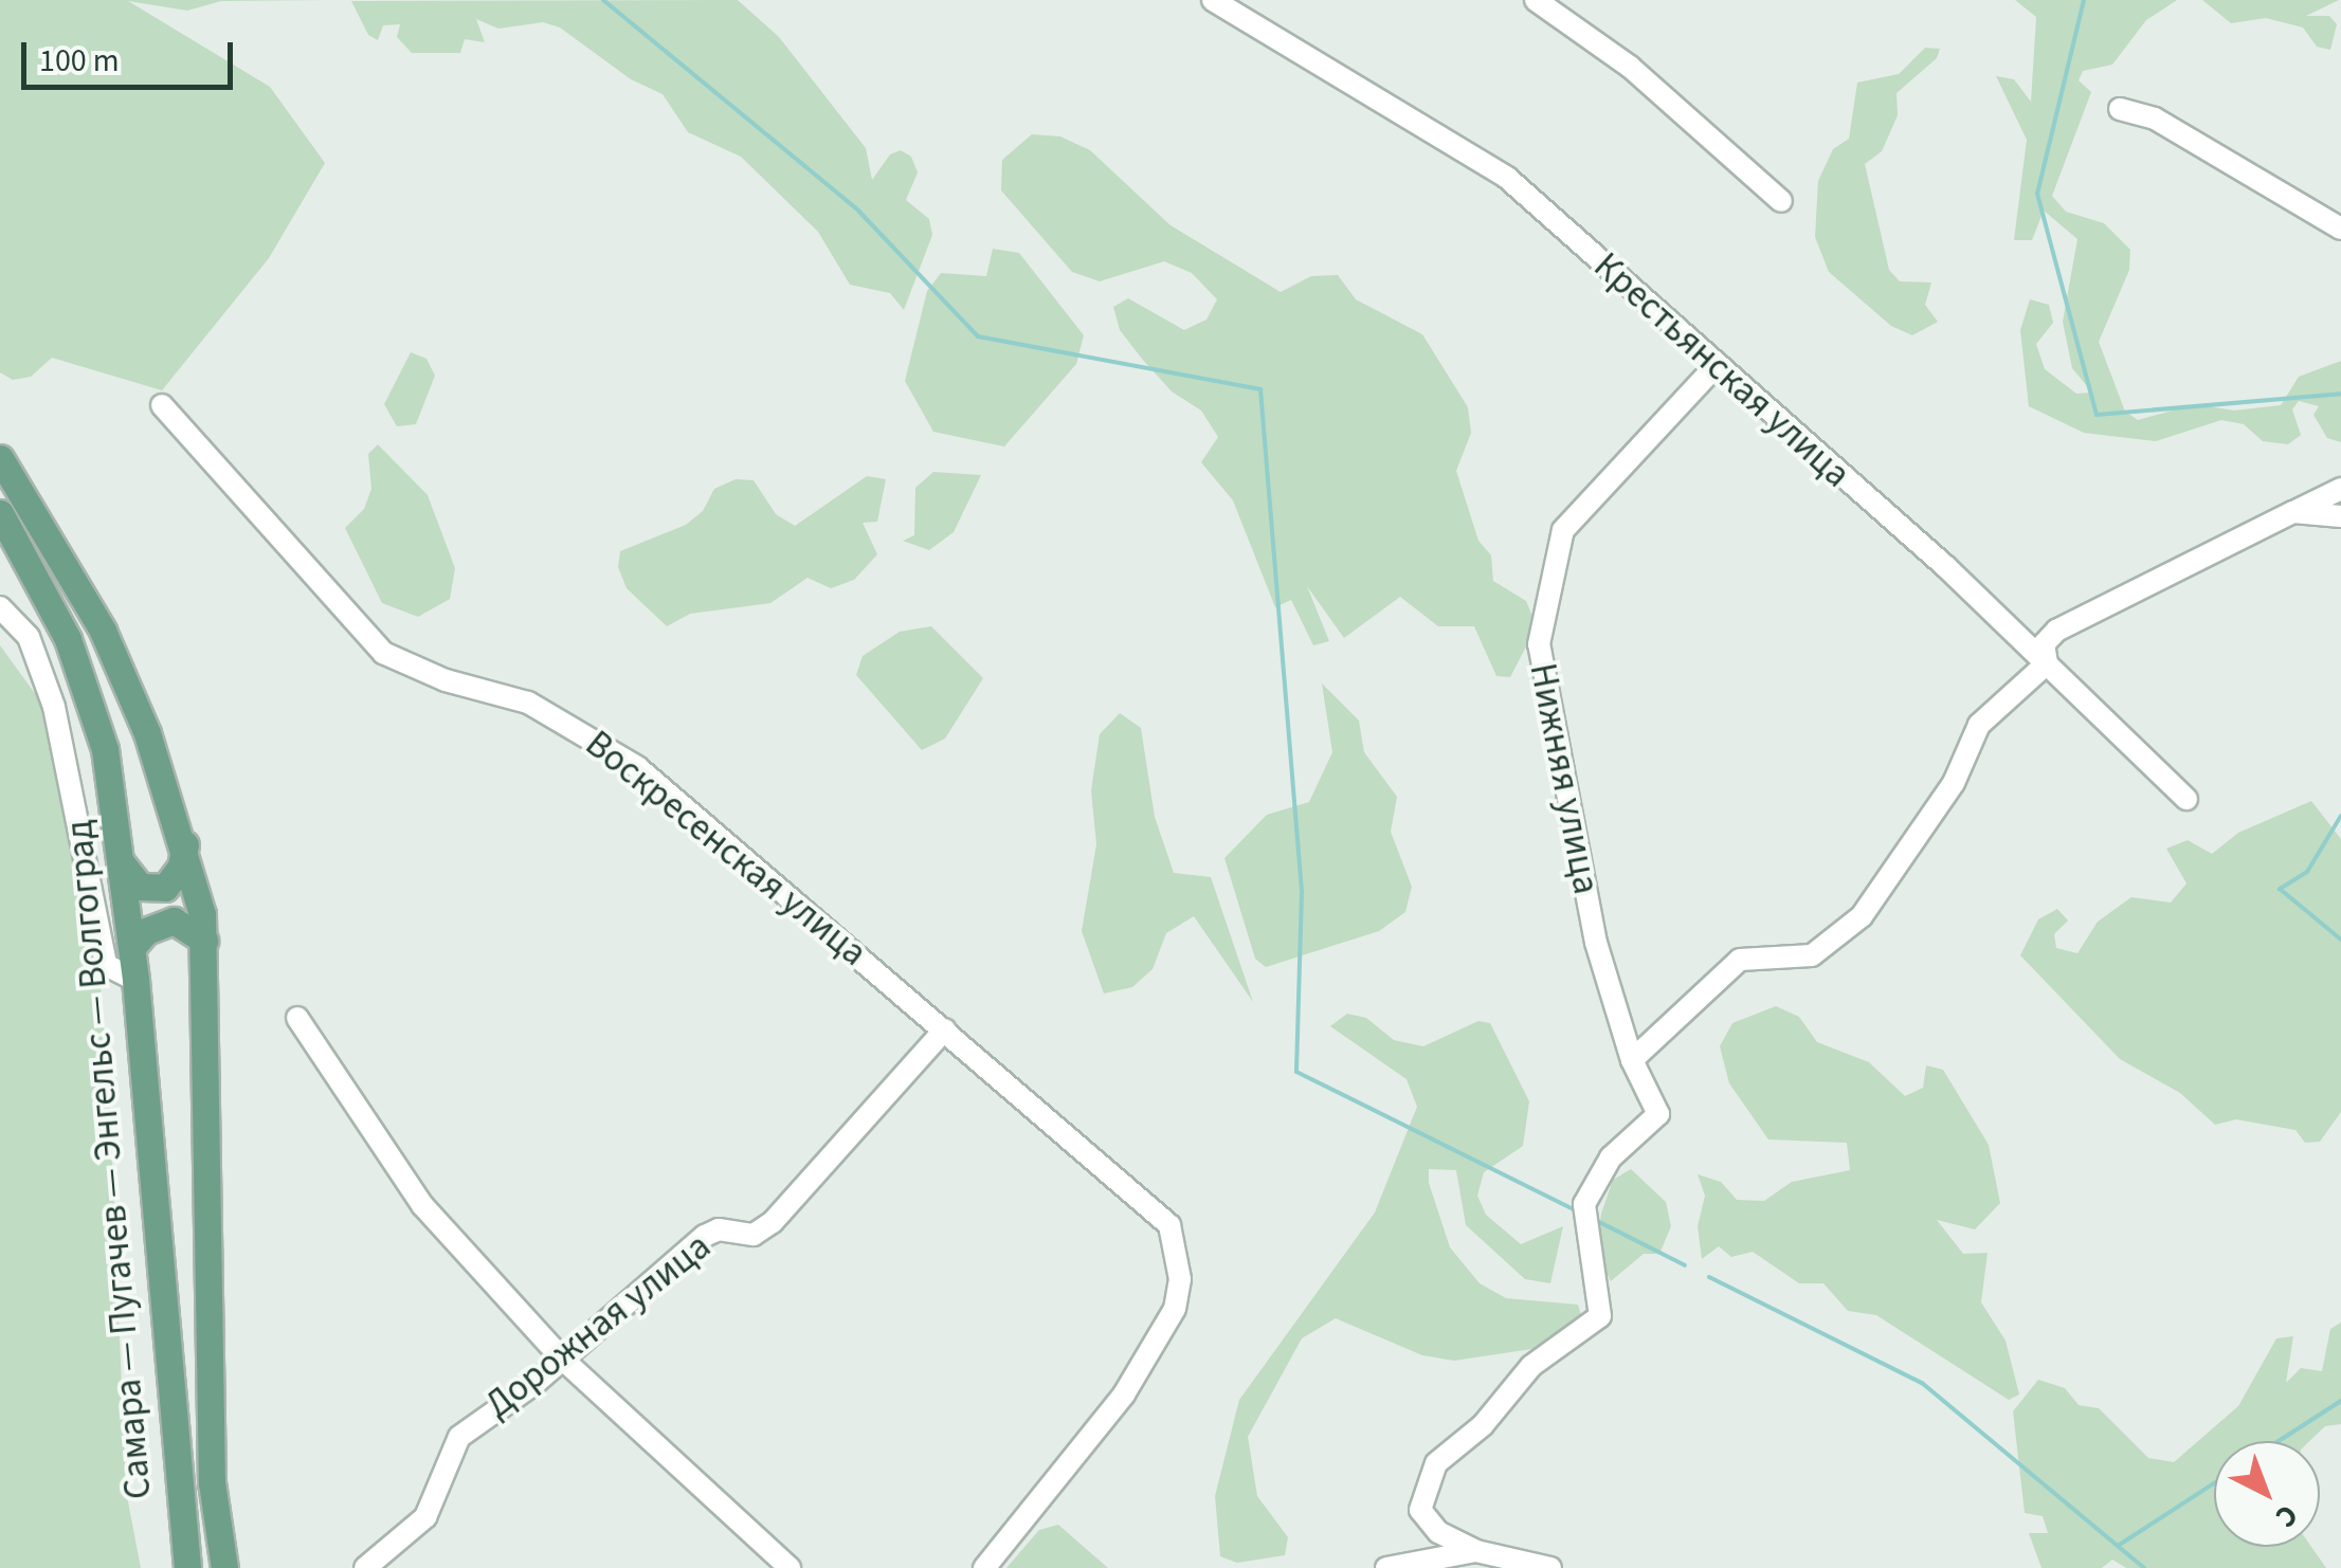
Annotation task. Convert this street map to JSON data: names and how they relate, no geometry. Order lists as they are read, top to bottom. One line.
{"streets":{"main road":["Самара — Пугачев — Энгельс — Волгоград"],"street":["Крестьянская улица","Нижняя улица","Воскресенская улица","Дорожная улица"]},"crossings":[["Крестьянская улица","Нижняя улица"],["Воскресенская улица","Дорожная улица"]],"scale_bar":"100 m","north":"bottom right"}
